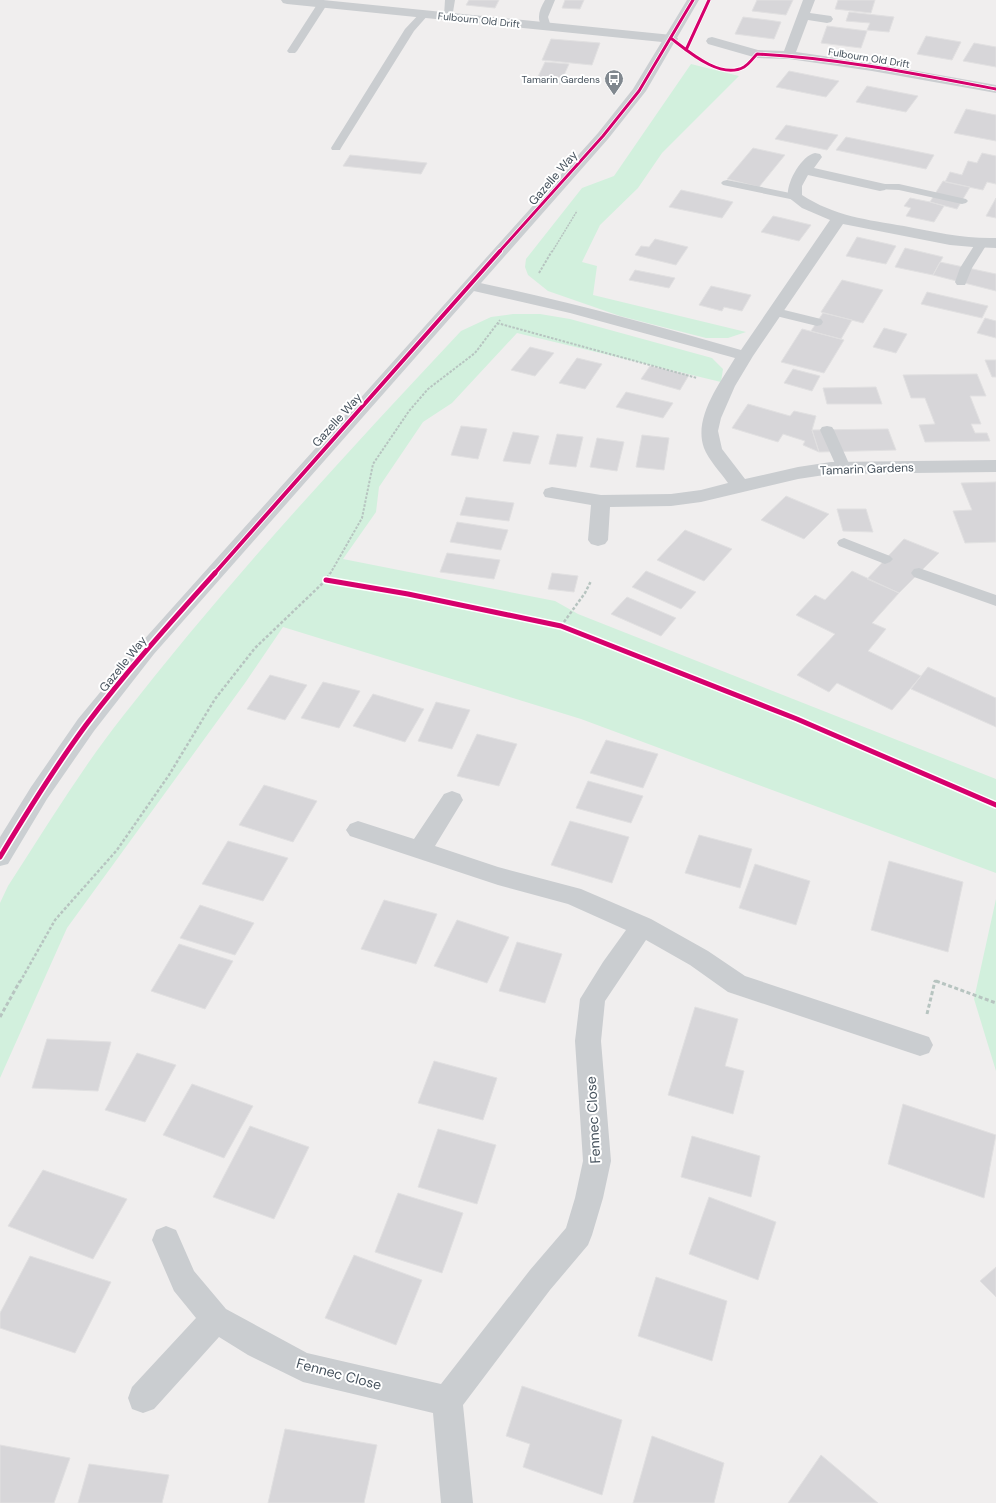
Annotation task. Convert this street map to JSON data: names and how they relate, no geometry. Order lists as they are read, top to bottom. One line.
{"streets":{"street":["Fulbourn Old Drift","Gazelle Way","Tamarin Gardens","Fennec Close"]},"crossings":[["Fulbourn Old Drift","Gazelle Way"]],"places":{"bus stop":["Tamarin Gardens"]}}
